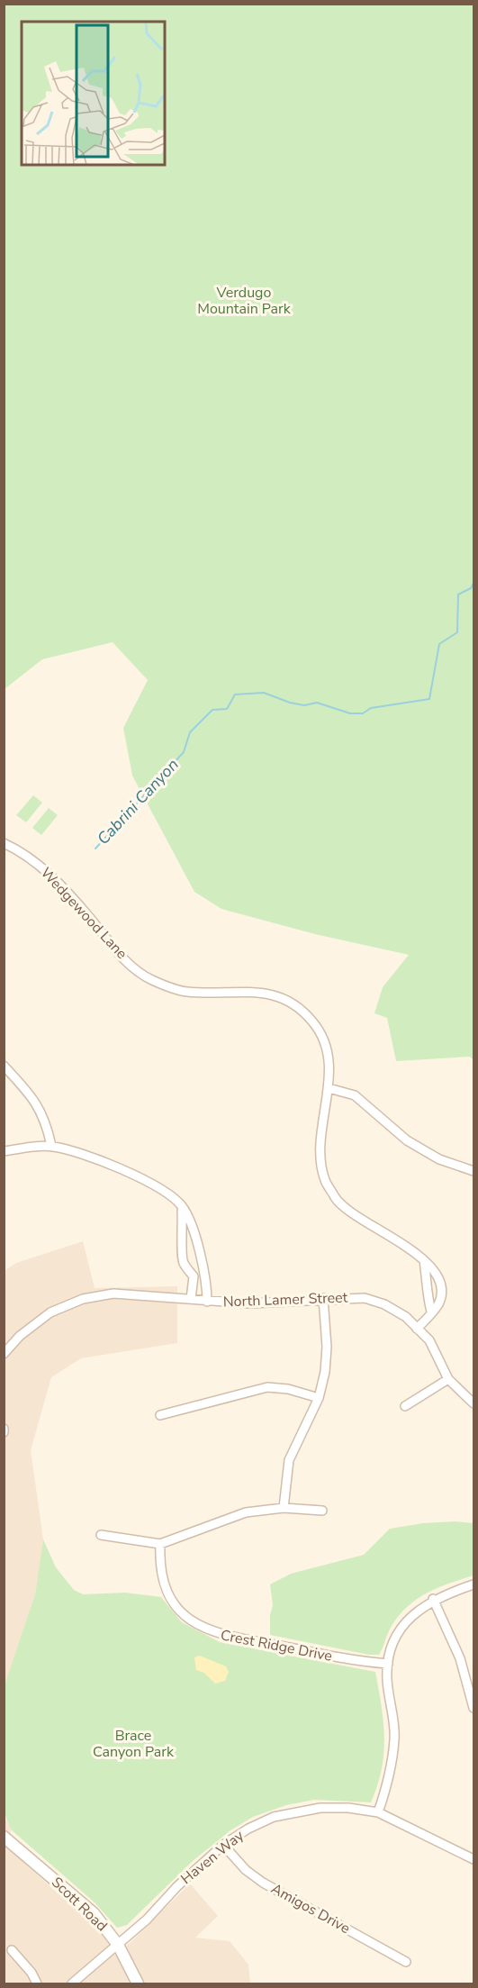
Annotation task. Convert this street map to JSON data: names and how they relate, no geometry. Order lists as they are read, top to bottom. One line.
{"streets":{"street":["Wedgewood Lane","North Lamer Street","Crest Ridge Drive","Haven Way","Scott Road","Amigos Drive"]},"crossings":[["Wedgewood Lane","North Lamer Street"],["Haven Way","Scott Road"],["Haven Way","Amigos Drive"]],"water":["Cabrini Canyon"],"parks":["Verdugo Mountain Park","Brace Canyon Park"]}
